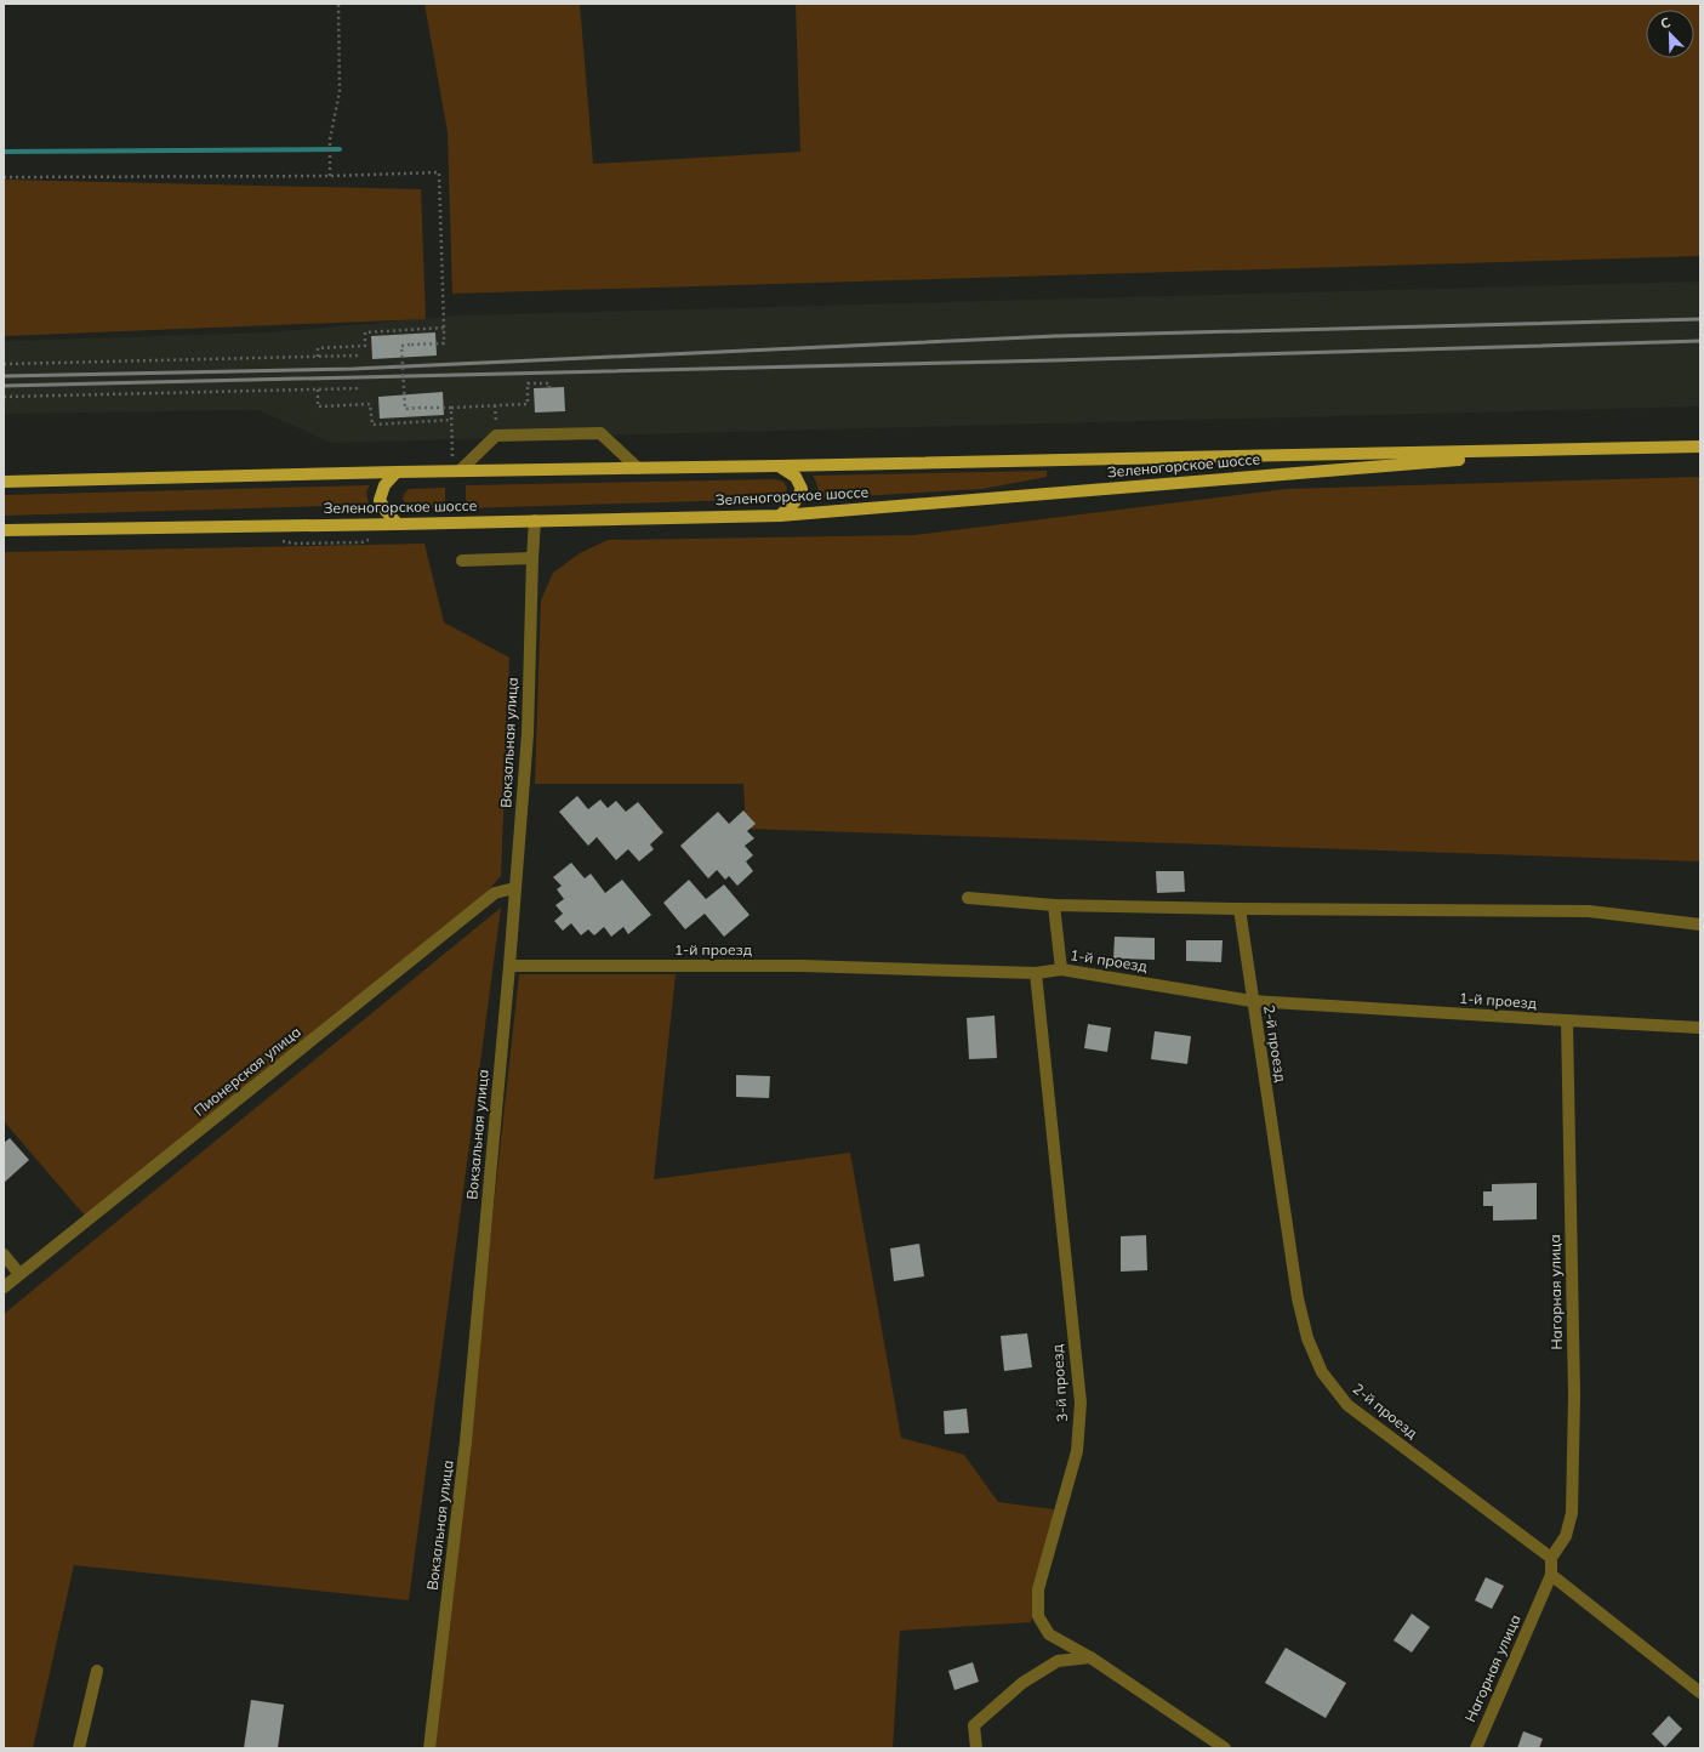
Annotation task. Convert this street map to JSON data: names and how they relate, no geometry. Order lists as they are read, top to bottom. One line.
{"streets":{"main road":["Зеленогорское шоссе"],"street":["Вокзальная улица","1-й проезд","2-й проезд","Пионерская улица","Нагорная улица","3-й проезд"]},"crossings":[["Зеленогорское шоссе","Вокзальная улица"],["Вокзальная улица","1-й проезд"],["Вокзальная улица","Пионерская улица"],["1-й проезд","2-й проезд"],["1-й проезд","Нагорная улица"],["1-й проезд","3-й проезд"],["2-й проезд","Нагорная улица"]],"north":"top left"}
